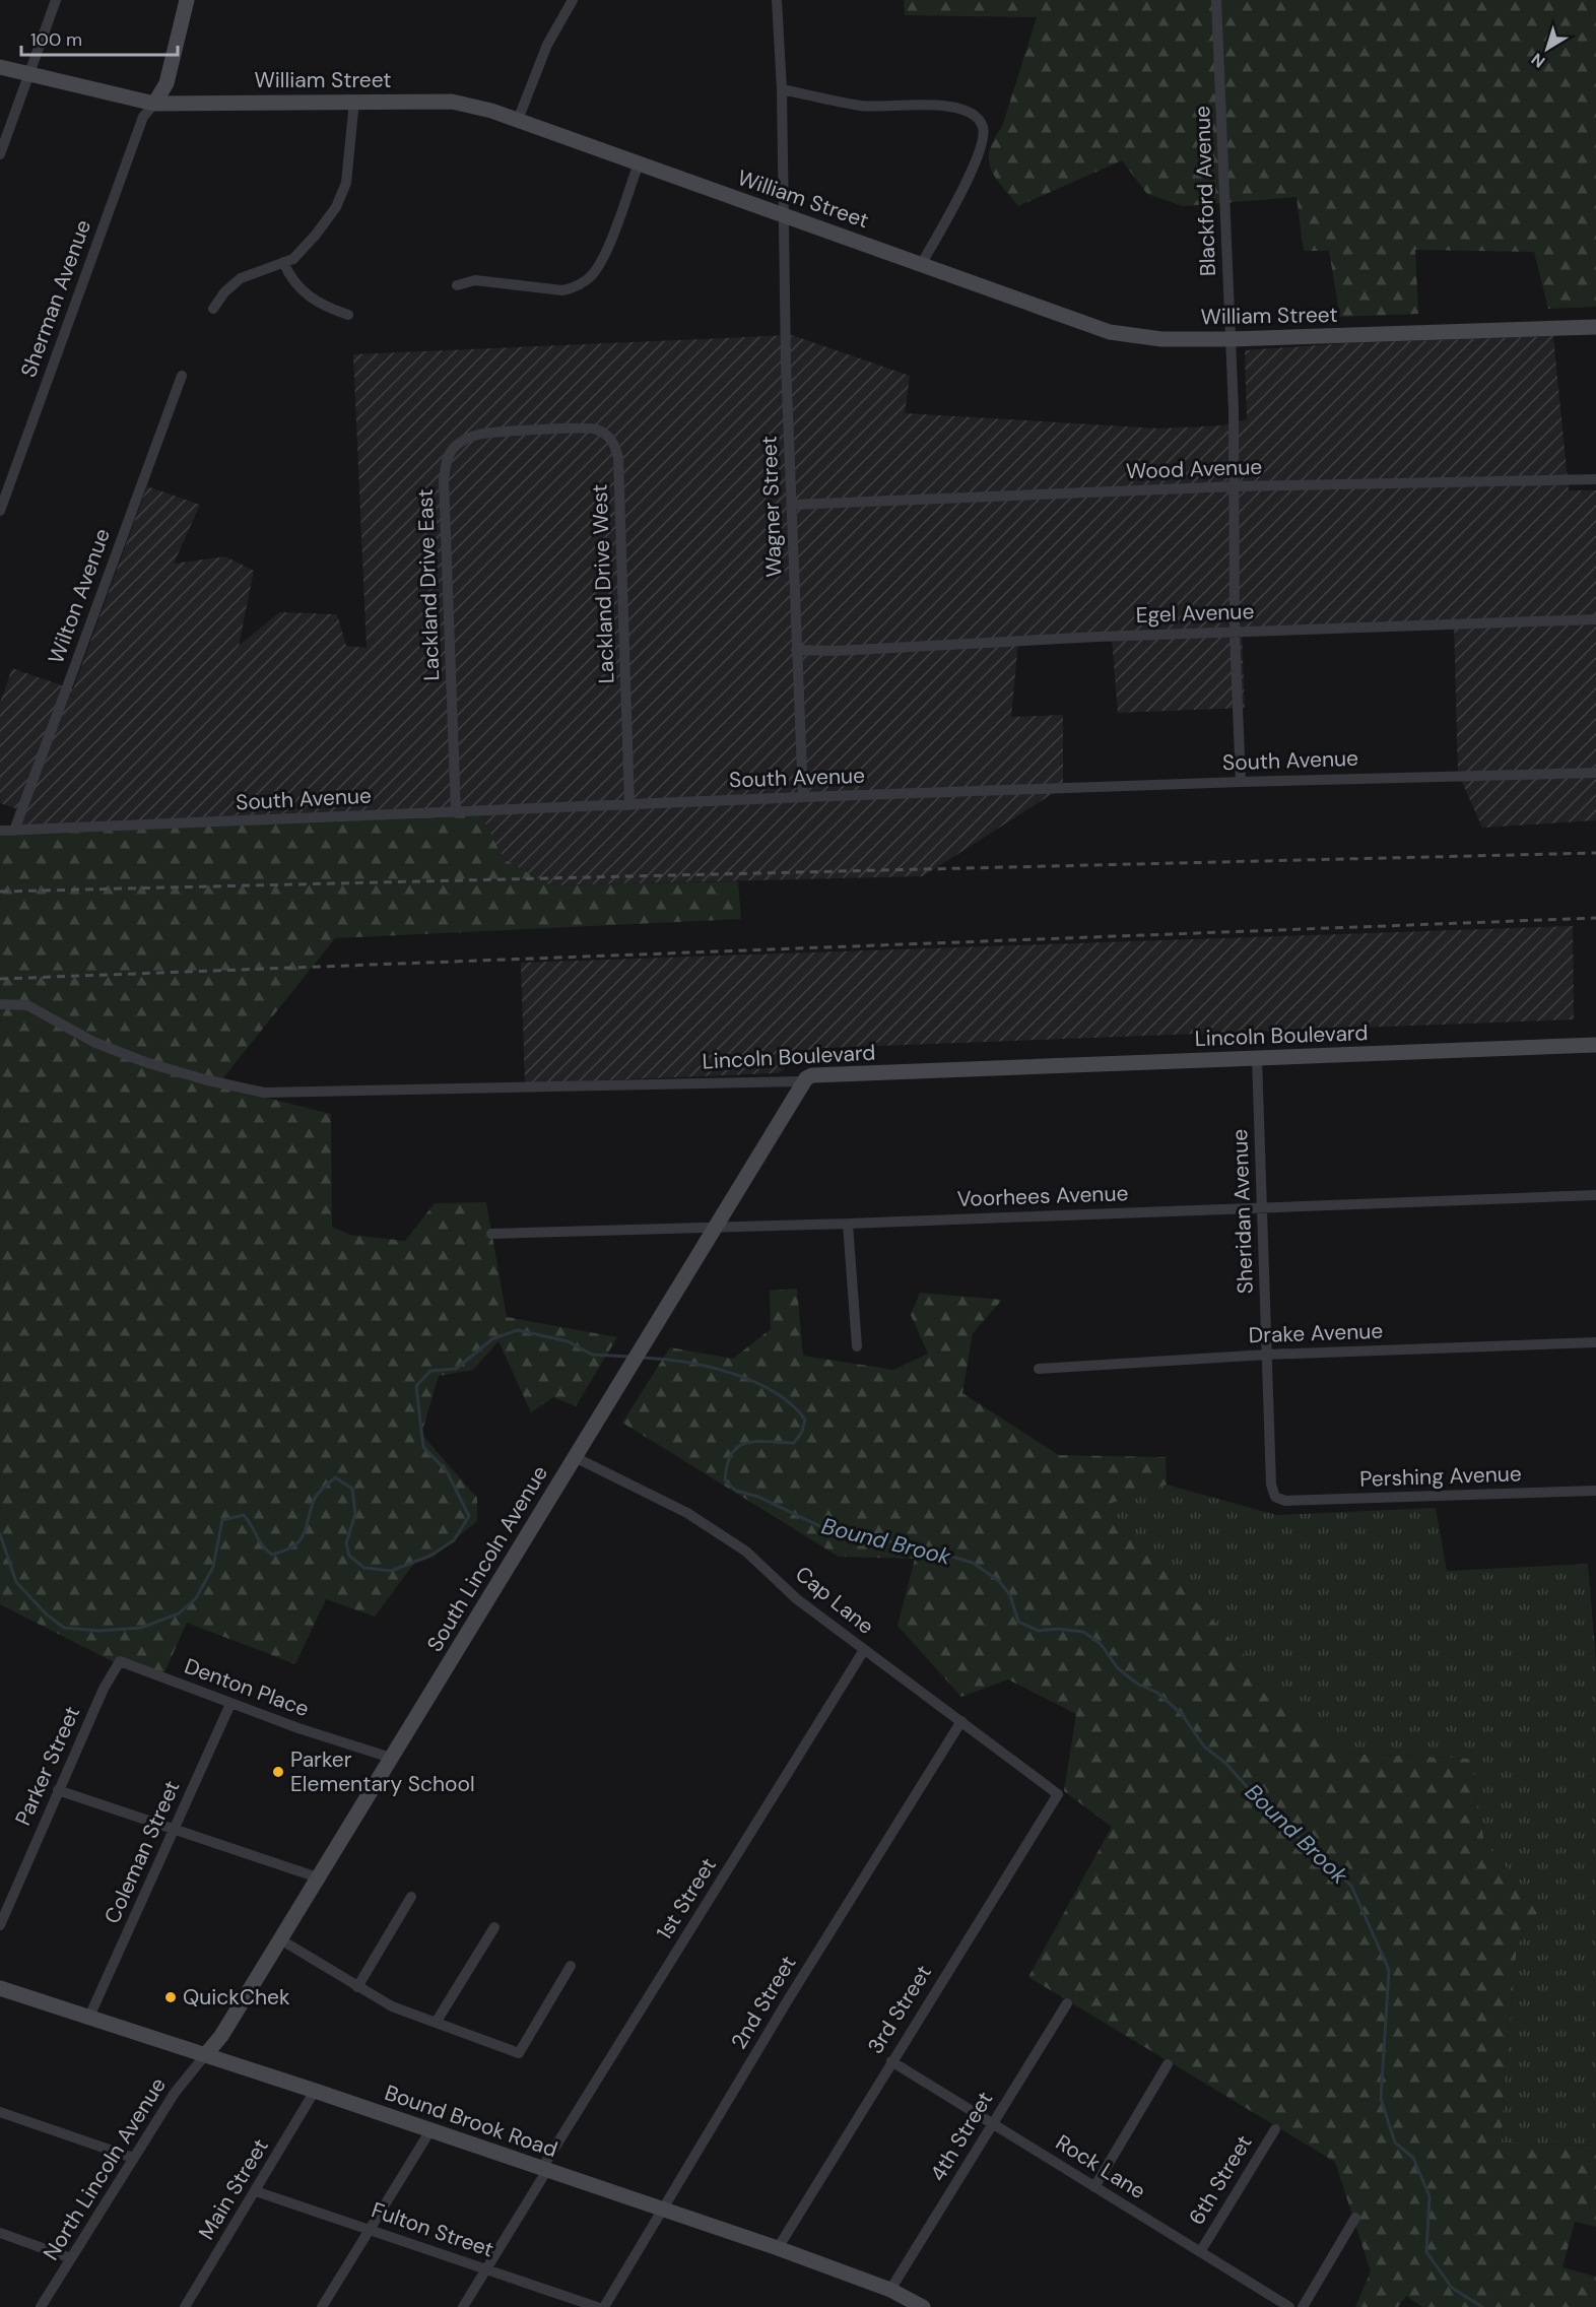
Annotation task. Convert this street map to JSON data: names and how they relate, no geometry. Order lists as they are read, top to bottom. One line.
{"streets":{"main road":["William Street","Lincoln Boulevard","South Lincoln Avenue","Bound Brook Road"],"street":["Blackford Avenue","Sherman Avenue","Wood Avenue","Wagner Street","Lackland Drive West","Lackland Drive East","Wilton Avenue","Egel Avenue","South Avenue","Voorhees Avenue","Sheridan Avenue","Drake Avenue","Pershing Avenue","Cap Lane","Denton Place","Parker Street","Coleman Street","1st Street","2nd Street","3rd Street","4th Street","Rock Lane","North Lincoln Avenue","6th Street","Main Street","Fulton Street"]},"crossings":[["William Street","Blackford Avenue"],["William Street","Sherman Avenue"],["William Street","Wagner Street"],["Blackford Avenue","Wood Avenue"],["Blackford Avenue","Egel Avenue"],["Blackford Avenue","South Avenue"],["Wood Avenue","Wagner Street"],["Wagner Street","Egel Avenue"],["Wagner Street","South Avenue"],["Lackland Drive West","Lackland Drive East"],["Lackland Drive West","South Avenue"],["Lackland Drive East","South Avenue"],["Wilton Avenue","South Avenue"],["Lincoln Boulevard","Sheridan Avenue"],["Lincoln Boulevard","South Lincoln Avenue"],["Voorhees Avenue","Sheridan Avenue"],["Voorhees Avenue","South Lincoln Avenue"],["Sheridan Avenue","Drake Avenue"],["Sheridan Avenue","Pershing Avenue"],["South Lincoln Avenue","Cap Lane"],["South Lincoln Avenue","Denton Place"],["South Lincoln Avenue","Bound Brook Road"],["South Lincoln Avenue","North Lincoln Avenue"],["Cap Lane","1st Street"],["Cap Lane","2nd Street"],["Cap Lane","3rd Street"],["Denton Place","Parker Street"],["Denton Place","Coleman Street"],["Coleman Street","Bound Brook Road"],["1st Street","Bound Brook Road"],["1st Street","Fulton Street"],["2nd Street","Bound Brook Road"],["3rd Street","Bound Brook Road"],["3rd Street","Rock Lane"],["Bound Brook Road","4th Street"],["Bound Brook Road","North Lincoln Avenue"],["Bound Brook Road","Main Street"],["4th Street","Rock Lane"],["Rock Lane","6th Street"],["Main Street","Fulton Street"]],"water":["Bound Brook"],"places":["Parker Elementary School","QuickChek"],"scale_bar":"100 m","north":"bottom left"}
